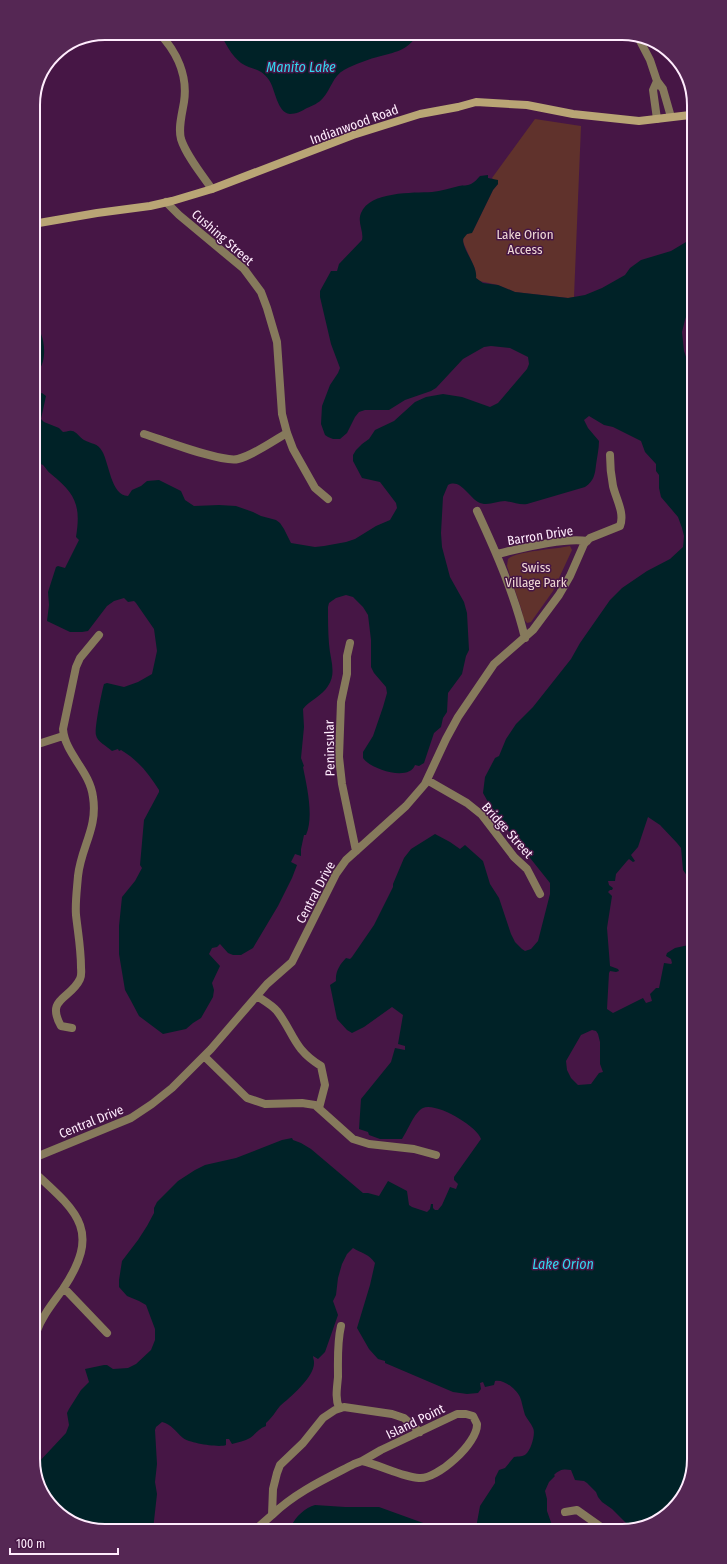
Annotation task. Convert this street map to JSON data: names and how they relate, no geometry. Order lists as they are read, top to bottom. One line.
{"streets":{"street":["Indianwood Road","Cushing Street","Barron Drive","Peninsular","Bridge Street","Central Drive","Island Point"]},"crossings":[["Indianwood Road","Cushing Street"],["Barron Drive","Central Drive"],["Peninsular","Central Drive"],["Bridge Street","Central Drive"]],"water":["Manito Lake","Lake Orion"],"parks":["Lake Orion Access","Swiss Village Park"],"scale_bar":"100 m"}
